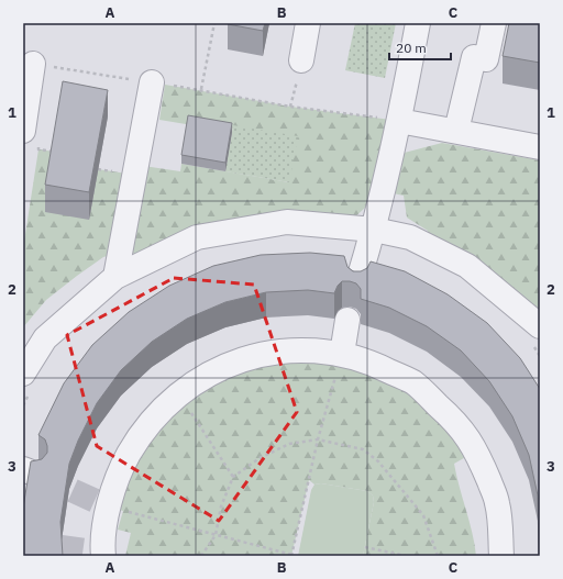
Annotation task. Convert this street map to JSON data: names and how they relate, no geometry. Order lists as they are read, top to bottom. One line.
{"scale_bar":"20 m","grid":{"columns":["A","B","C"],"rows":["1","2","3"]}}
